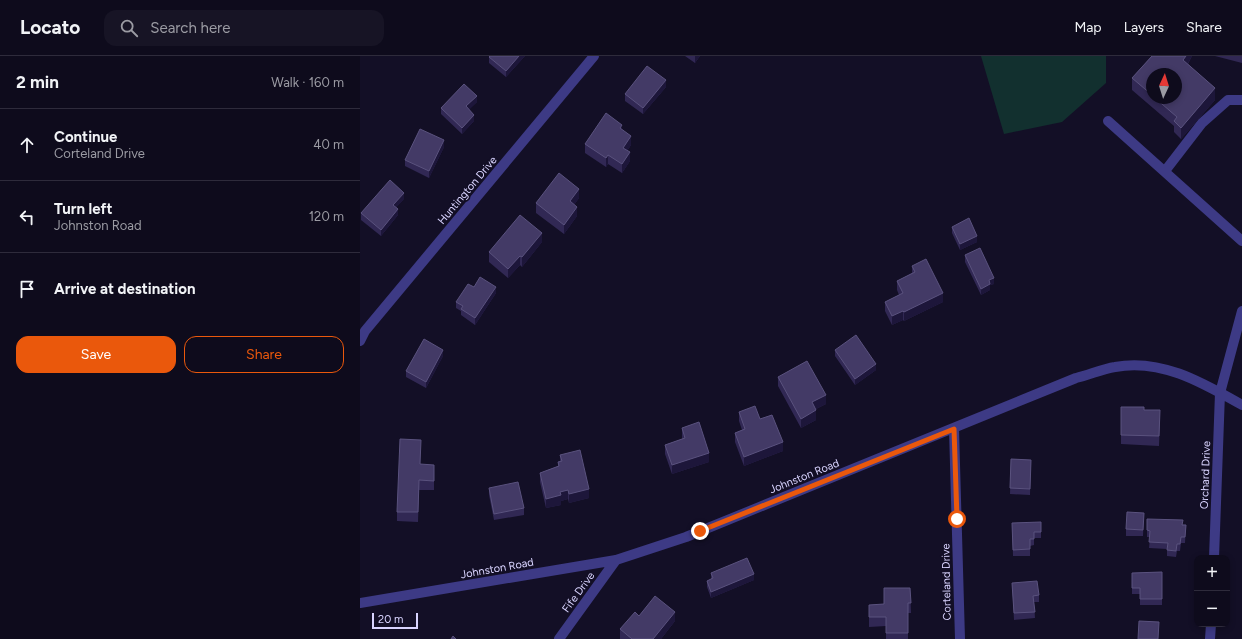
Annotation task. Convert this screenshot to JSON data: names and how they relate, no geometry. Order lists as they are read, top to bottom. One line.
{"streets":{"street":["Huntington Drive","Orchard Drive","Johnston Road","Corteland Drive","Fife Drive"]},"crossings":[["Orchard Drive","Johnston Road"],["Johnston Road","Corteland Drive"],["Johnston Road","Fife Drive"]],"scale_bar":"20 m","north":"top","page":{"header":"Locato","search":"Search here","nav":["Map","Layers","Share"],"heading":["2 min","Walk · 160 m"],"list":[["Continue","Corteland Drive","40 m"],["Turn left","Johnston Road","120 m"],"Arrive at destination"],"buttons":["Save","Share"],"map_buttons":["+","−"],"scale":"20 m"}}
